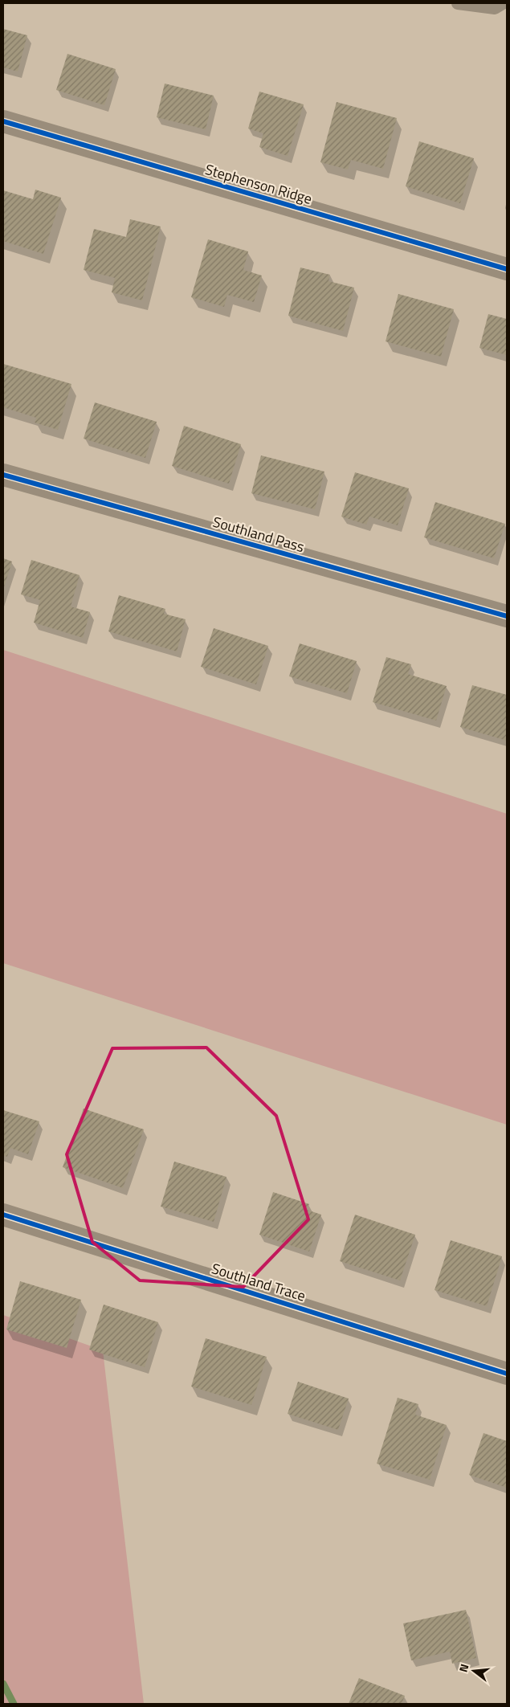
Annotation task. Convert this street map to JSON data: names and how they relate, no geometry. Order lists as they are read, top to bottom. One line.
{"streets":{"street":["Stephenson Ridge","Southland Pass","Southland Trace"]},"north":"left"}
